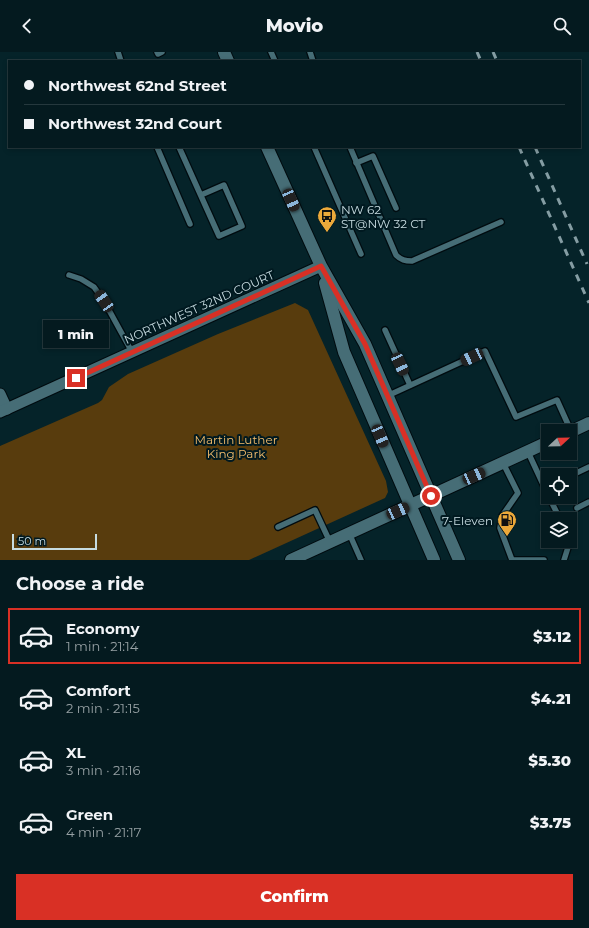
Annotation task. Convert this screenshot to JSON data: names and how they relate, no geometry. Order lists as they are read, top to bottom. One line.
{"streets":{"street":["NORTHWEST 32ND COURT"]},"parks":["Martin Luther King Park"],"places":{"bus stop":["NW 62 ST@NW 32 CT"],"fuel station":["7-Eleven"]},"scale_bar":"50 m","north":"right","page":{"header":"Movio","banner":["Northwest 62nd Street","Northwest 32nd Court"],"bubble":"1 min","scale":"50 m","heading":"Choose a ride","list":[{"name":"Economy","note":"1 min · 21:14","value":"$3.12"},{"name":"Comfort","note":"2 min · 21:15","value":"$4.21"},{"name":"XL","note":"3 min · 21:16","value":"$5.30"},{"name":"Green","note":"4 min · 21:17","value":"$3.75"}],"buttons":"Confirm"}}
